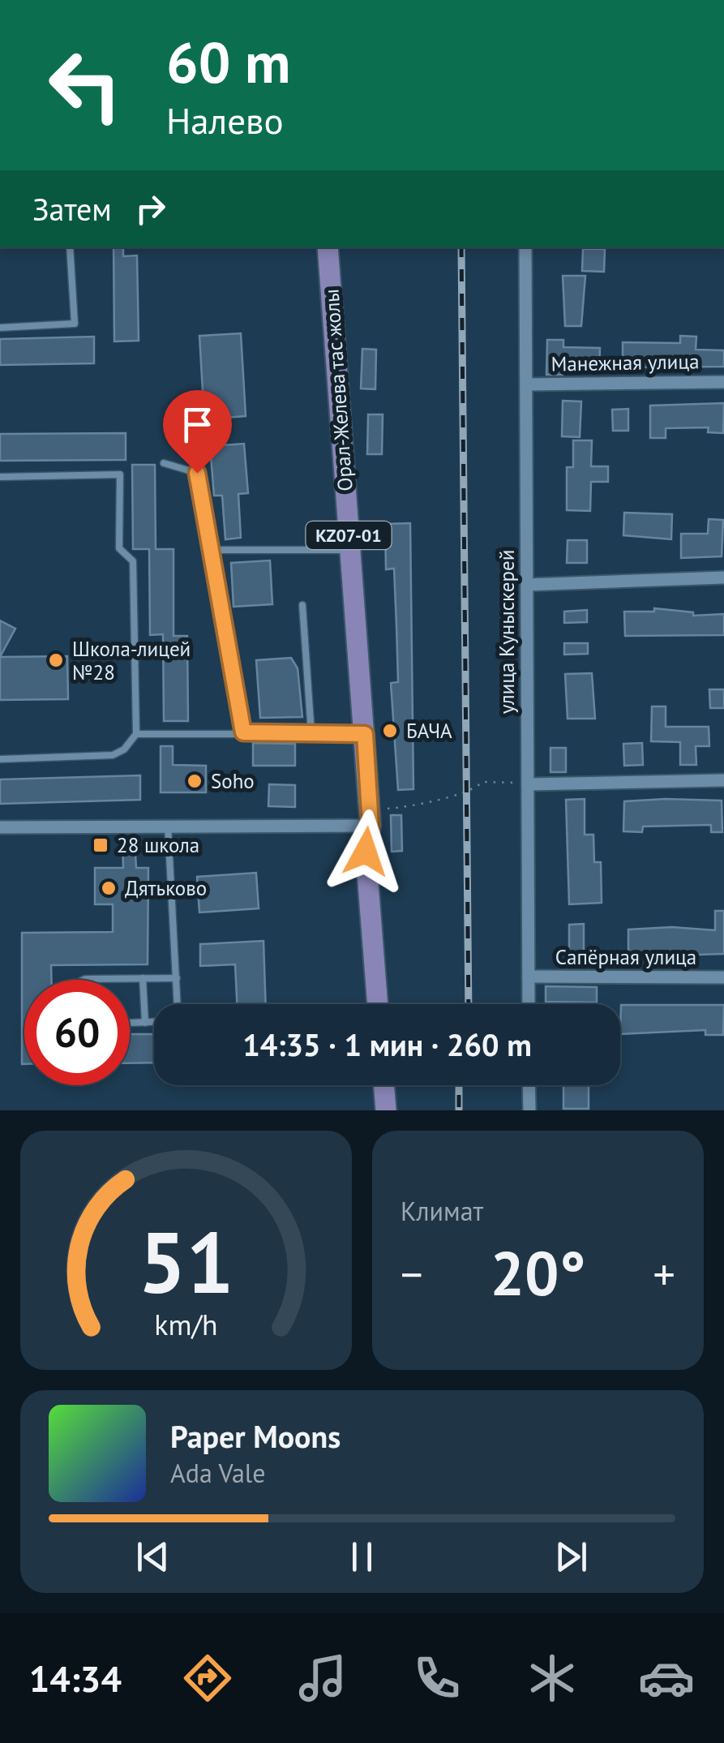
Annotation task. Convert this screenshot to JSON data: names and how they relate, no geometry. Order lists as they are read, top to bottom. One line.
{"streets":{"main road":["Орал-Желева тас жолы","KZ07-01"],"street":["Манежная улица","улица Куныскерей","Сапёрная улица"]},"crossings":[["Манежная улица","улица Куныскерей"],["Орал-Желева тас жолы","KZ07-01"],["улица Куныскерей","Сапёрная улица"]],"places":{"other":["Школа-лицей №28","БАЧА","Soho","Дятьково"],"transit":["28 школа"]},"page":{"turn":["60 m","Налево"],"then":"Затем","limit":"60","trip":"14:35 · 1 мин · 260 m","tile":"Климат","heat":["−","20°","+"],"song":["Paper Moons","Ada Vale"],"tabs":"14:34","gauge":["51","km/h"]}}
